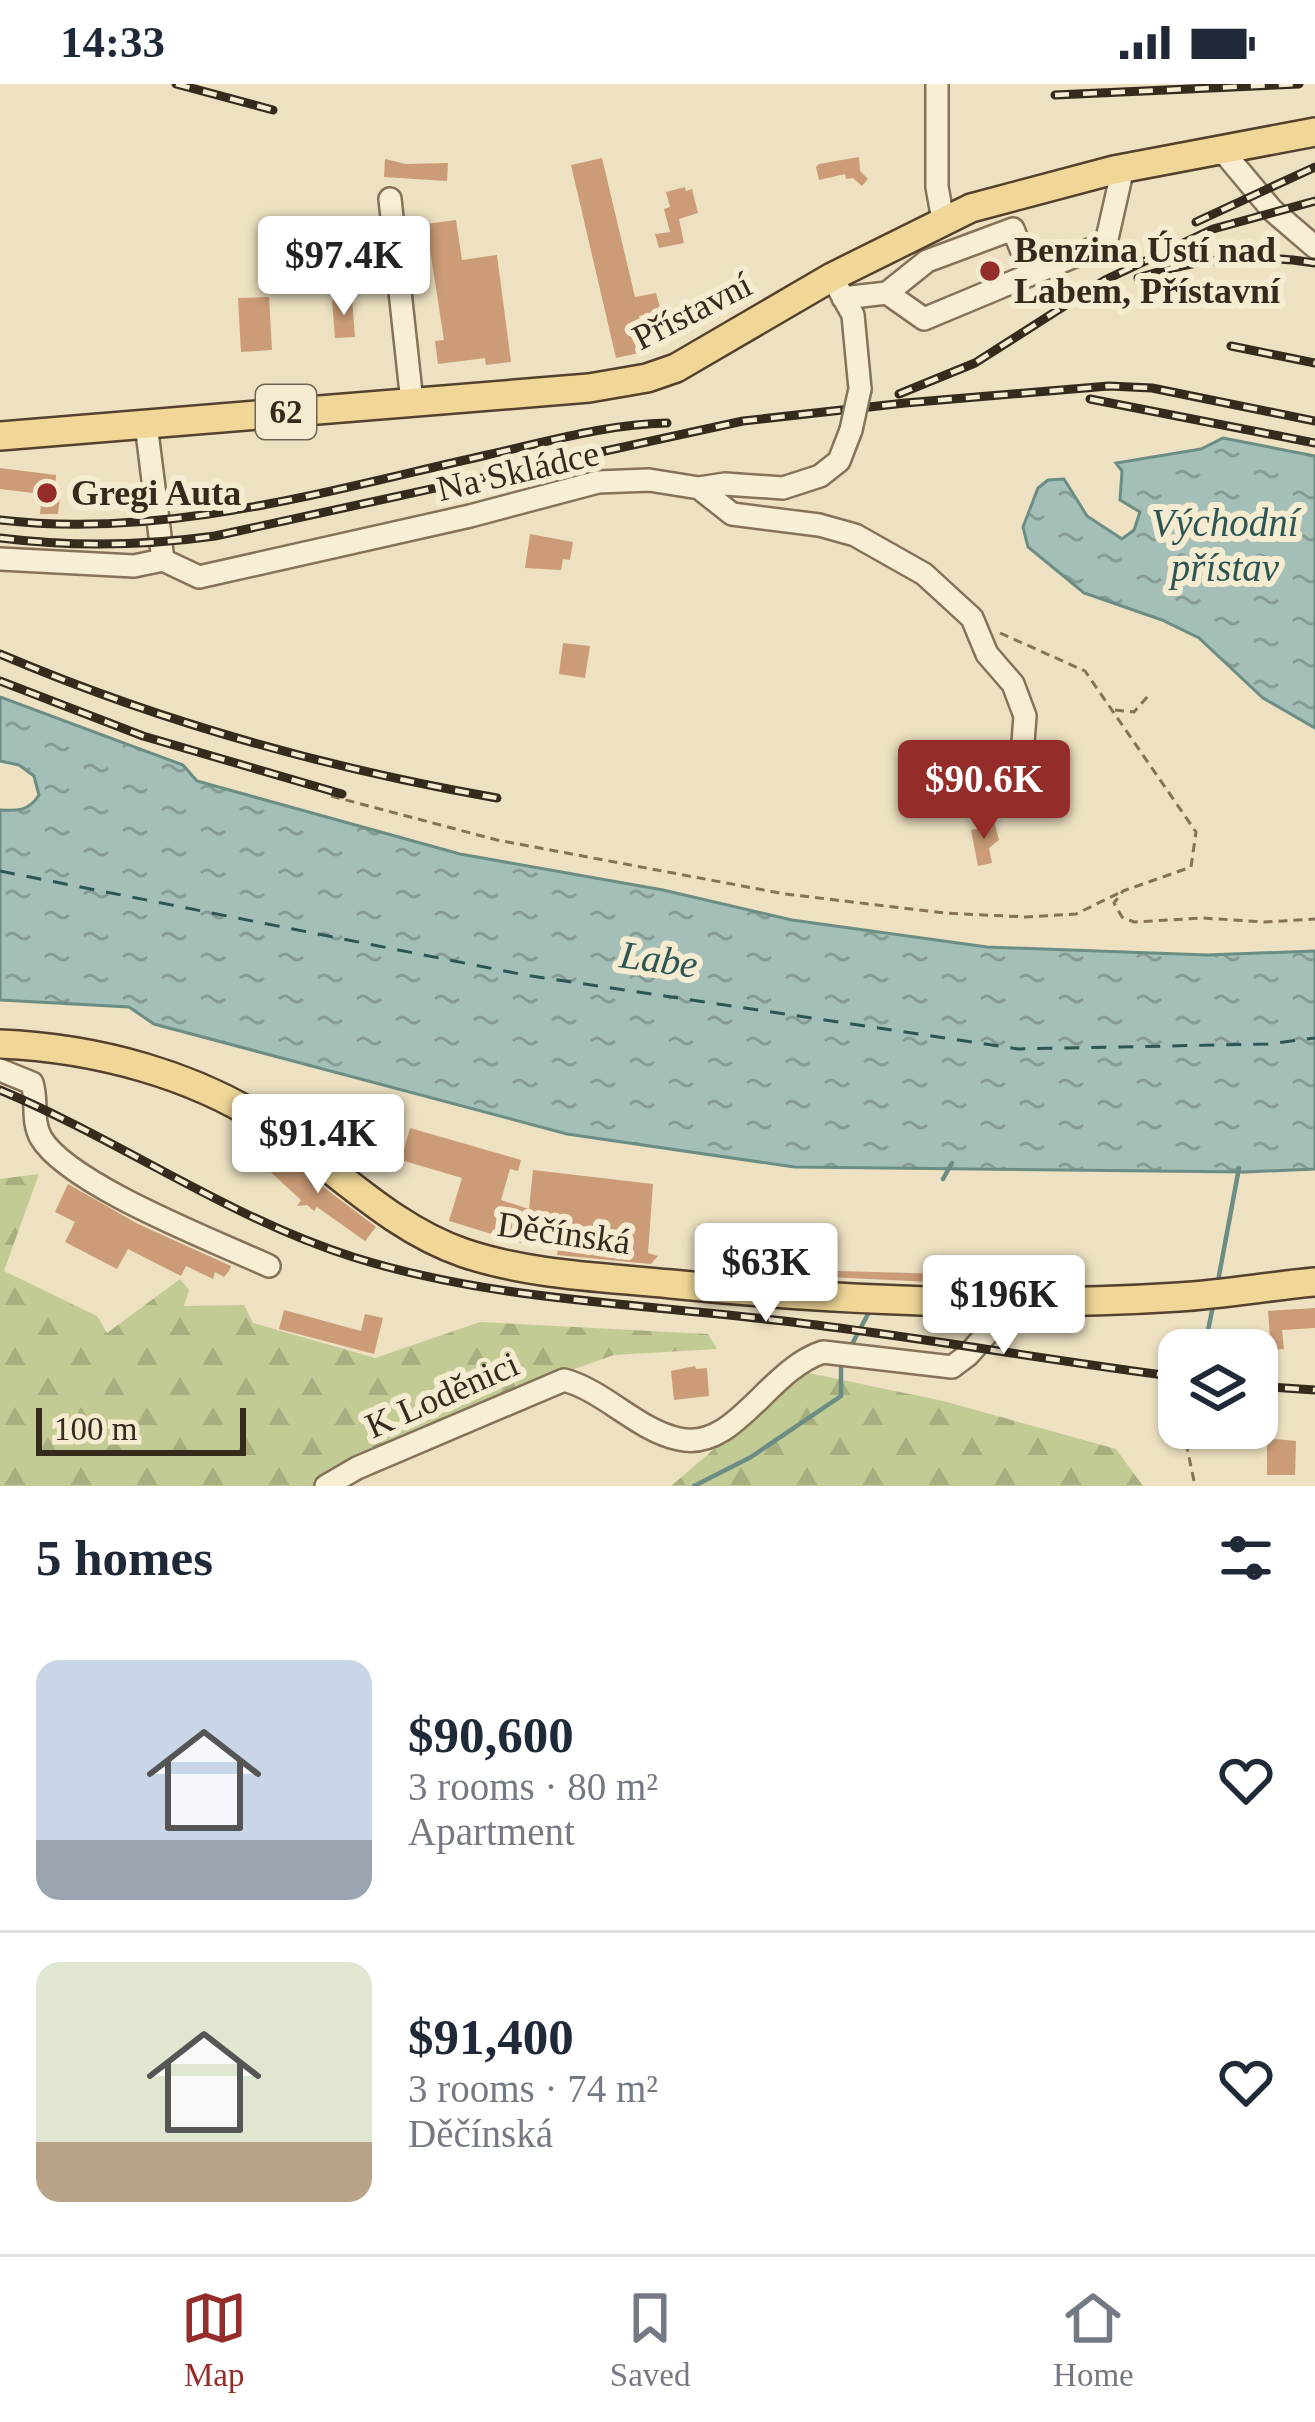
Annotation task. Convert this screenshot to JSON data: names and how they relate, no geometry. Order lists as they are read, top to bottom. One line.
{"streets":{"main road":["Přístavní","62","Děčínská"],"street":["Na Skládce","K Loděnici"]},"crossings":[["Přístavní","Na Skládce"],["Děčínská","K Loděnici"]],"water":["Východní přístav","Labe"],"places":["Benzina Ústí nad Labem, Přístavní","Gregi Auta"],"scale_bar":"100 m","page":{"status":"14:33","price":["$97.4K","$90.6K","$91.4K","$63K","$196K"],"scale":"100 m","heading":"5 homes","list":[{"name":"$90,600","note":"3 rooms · 80 m² · Apartment"},{"name":"$91,400","note":"3 rooms · 74 m² · Děčínská"}],"tabs":["Map","Saved","Home"]}}
